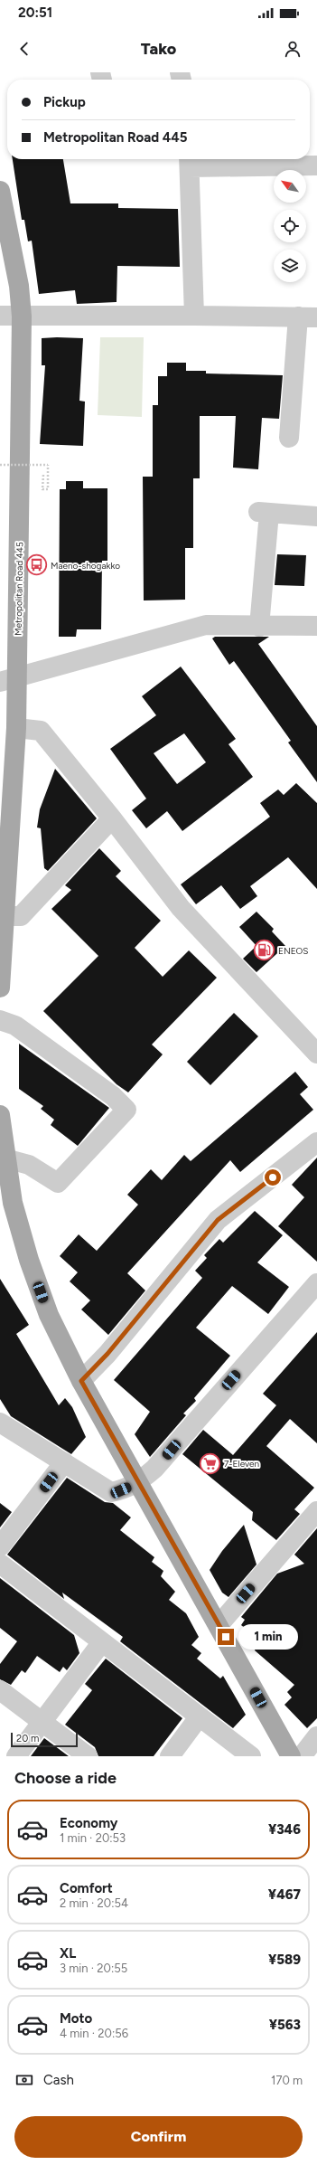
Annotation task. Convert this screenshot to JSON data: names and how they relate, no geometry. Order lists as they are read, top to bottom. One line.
{"streets":{"main road":["Metropolitan Road 445"]},"places":{"bus stop":["Maeno-shogakko"],"fuel station":["ENEOS"],"supermarket":["7-Eleven"]},"scale_bar":"20 m","north":"top left","page":{"status":"20:51","header":"Tako","banner":["Pickup","Metropolitan Road 445"],"bubble":"1 min","scale":"20 m","heading":"Choose a ride","list":[{"name":"Economy","note":"1 min · 20:53","value":"¥346"},{"name":"Comfort","note":"2 min · 20:54","value":"¥467"},{"name":"XL","note":"3 min · 20:55","value":"¥589"},{"name":"Moto","note":"4 min · 20:56","value":"¥563"}],"pay":["Cash","170 m"],"buttons":"Confirm"}}
